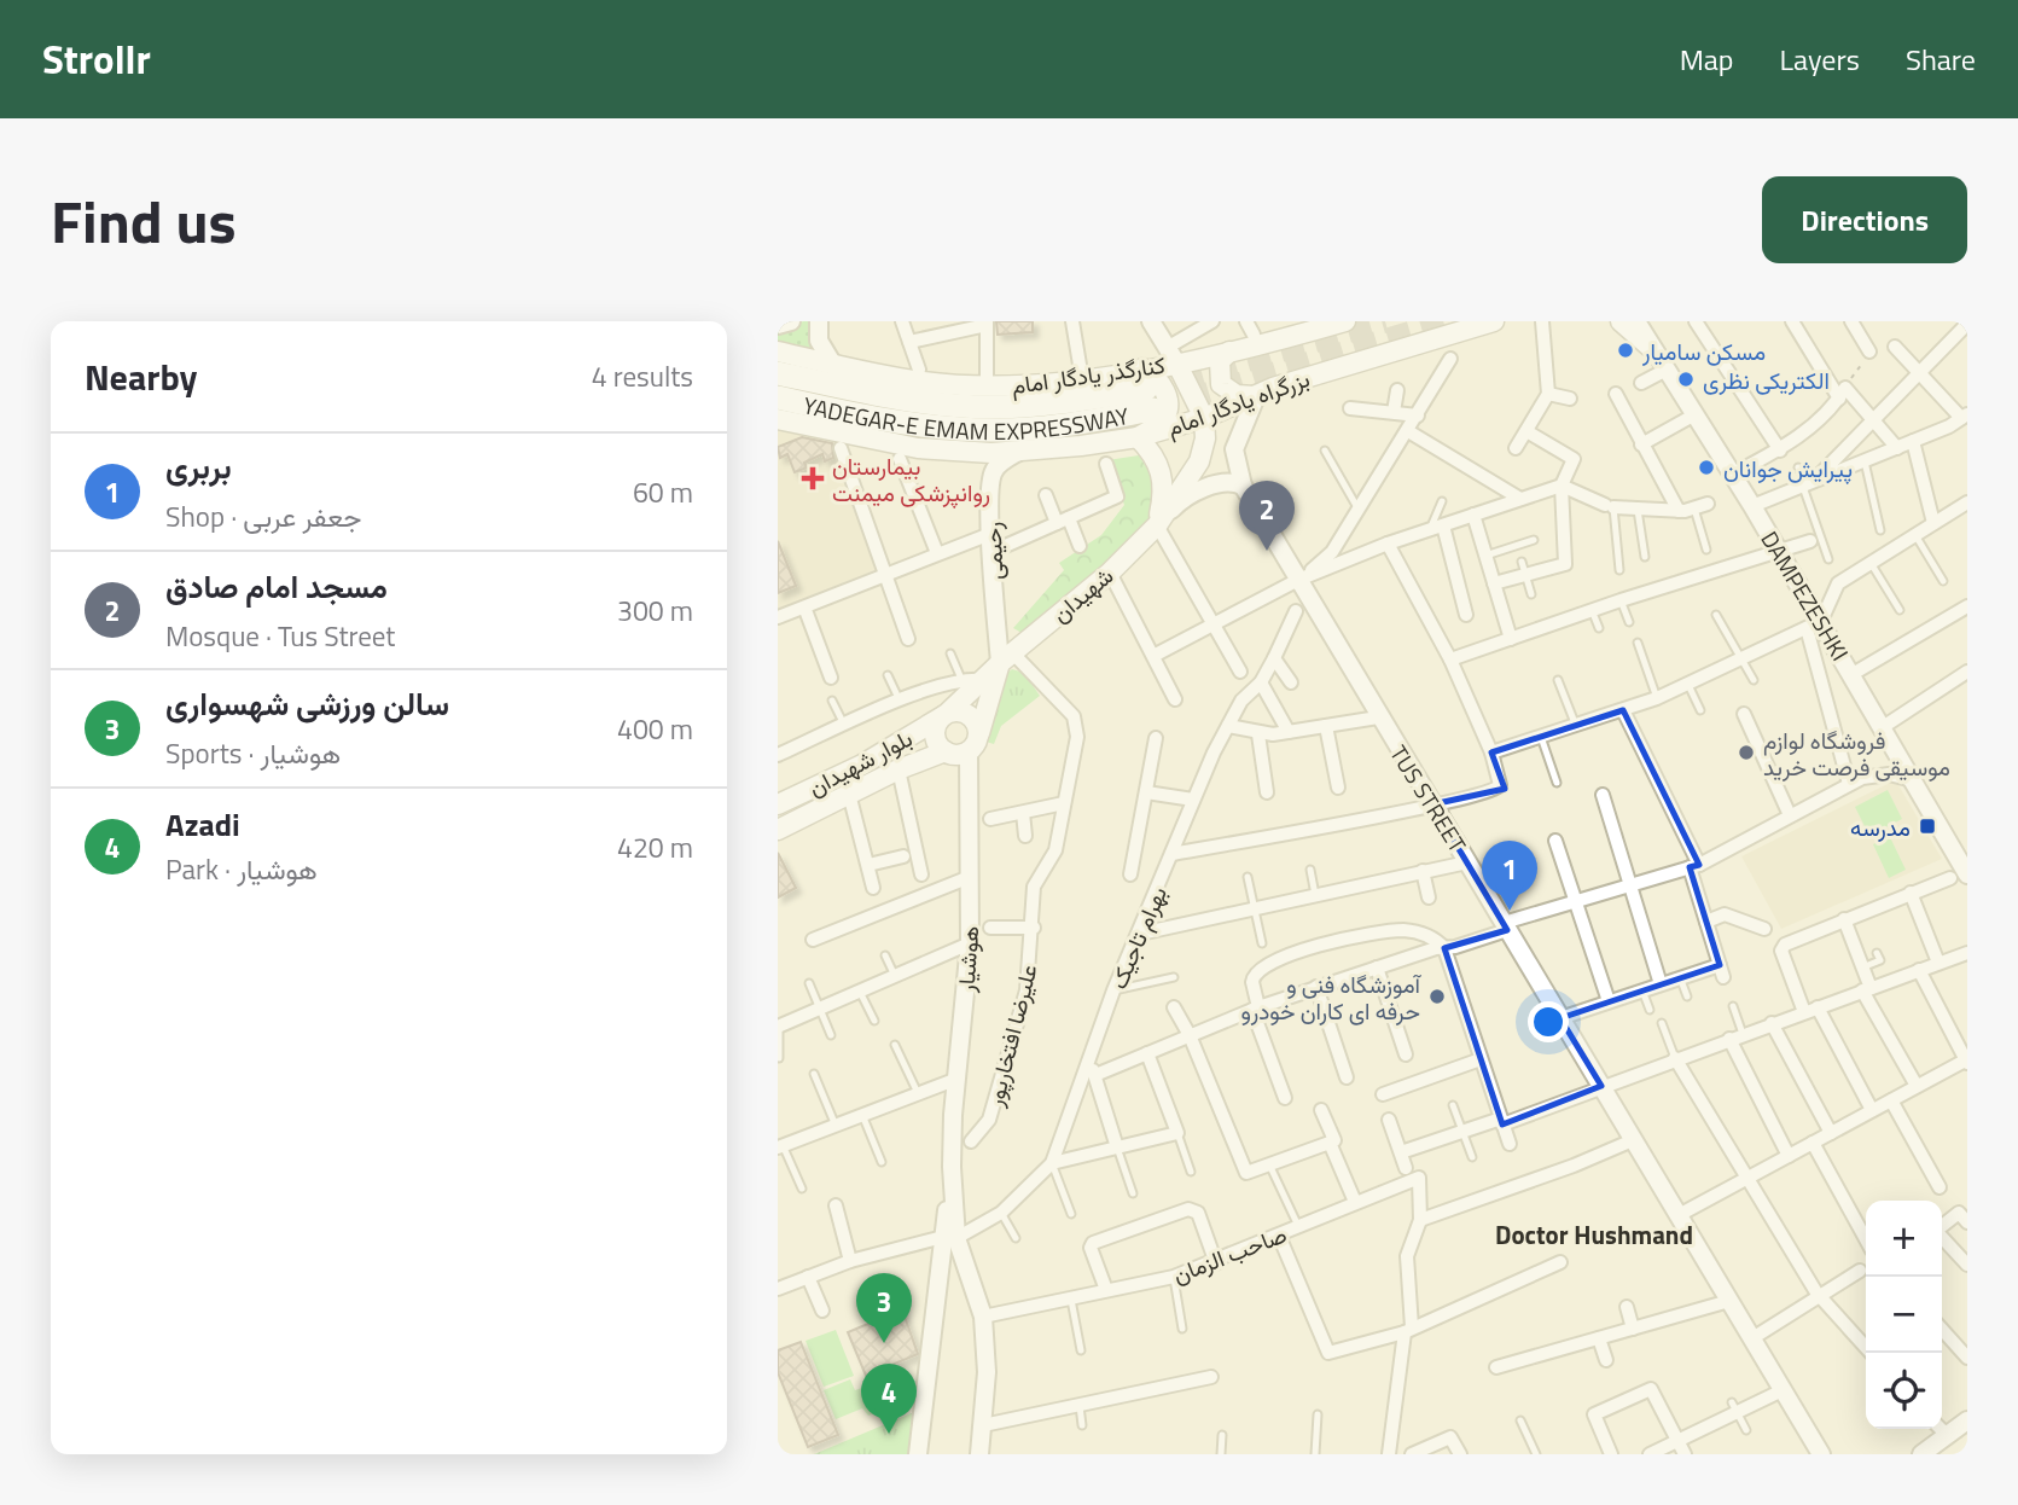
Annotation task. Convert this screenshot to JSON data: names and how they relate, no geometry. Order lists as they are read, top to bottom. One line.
{"streets":{"highway":["YADEGAR-E EMAM EXPRESSWAY"],"main road":["کنارگذر یادگار امام","بزرگراه یادگار امام","رحیمی","شهیدان","DAMPEZESHKI","بلوار شهیدان","TUS STREET","هوشیار"],"street":["بهرام تاجیک","علیرضا افتخارپور","صاحب الزمان"]},"crossings":[["کنارگذر یادگار امام","YADEGAR-E EMAM EXPRESSWAY"],["بزرگراه یادگار امام","رحیمی"],["بزرگراه یادگار امام","شهیدان"],["بزرگراه یادگار امام","TUS STREET"],["رحیمی","شهیدان"],["رحیمی","علیرضا افتخارپور"],["شهیدان","بلوار شهیدان"],["شهیدان","هوشیار"],["شهیدان","علیرضا افتخارپور"],["بلوار شهیدان","هوشیار"],["بهرام تاجیک","هوشیار"]],"districts":["Doctor Hushmand"],"places":{"other":["مسکن سامیار","الکتریکی نظری","پیرایش جوانان","فروشگاه لوازم موسیقی فرصت خرید","آموزشگاه فنی و حرفه ای کاران خودرو"],"health":["بیمارستان روانپزشکی میمنت"],"transit":["مدرسه"]},"page":{"header":"Strollr","nav":["Map","Layers","Share"],"title":"Find us","buttons":"Directions","heading":["Nearby","4 results"],"list":[{"mark":"1","name":"بربری","note":"Shop · جعفر عربی","value":"60 m"},{"mark":"2","name":"مسجد امام صادق","note":"Mosque · Tus Street","value":"300 m"},{"mark":"3","name":"سالن ورزشی شهسواری","note":"Sports · هوشیار","value":"400 m"},{"mark":"4","name":"Azadi","note":"Park · هوشیار","value":"420 m"}],"pins":["2","1","3","4"],"map_buttons":["+","−"]}}
